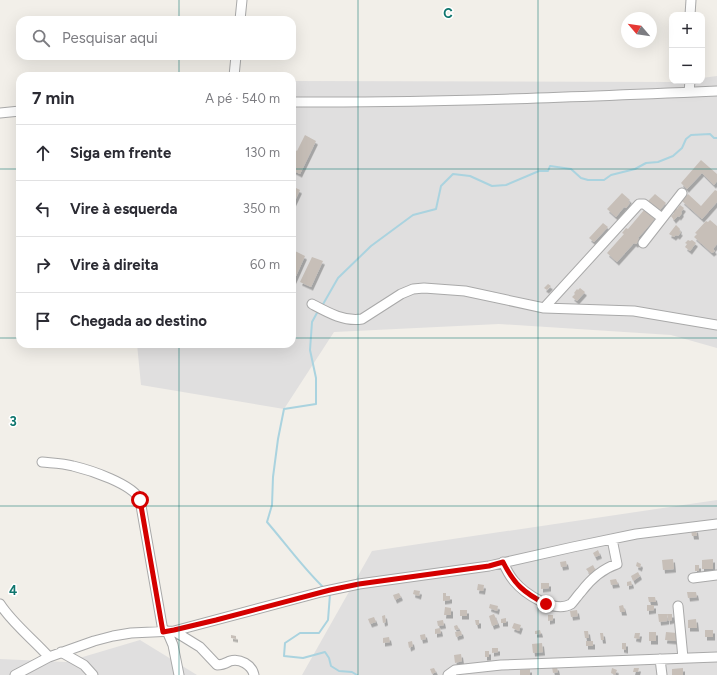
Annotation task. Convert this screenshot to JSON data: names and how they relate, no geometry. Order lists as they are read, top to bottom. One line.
{"north":"top left","page":{"map_buttons":["+","−"],"search":"Pesquisar aqui","heading":["7 min","A pé · 540 m"],"list":[["Siga em frente","130 m"],["Vire à esquerda","350 m"],["Vire à direita","60 m"],"Chegada ao destino"]},"grid":{"columns":["C"],"rows":["3","4"]}}
